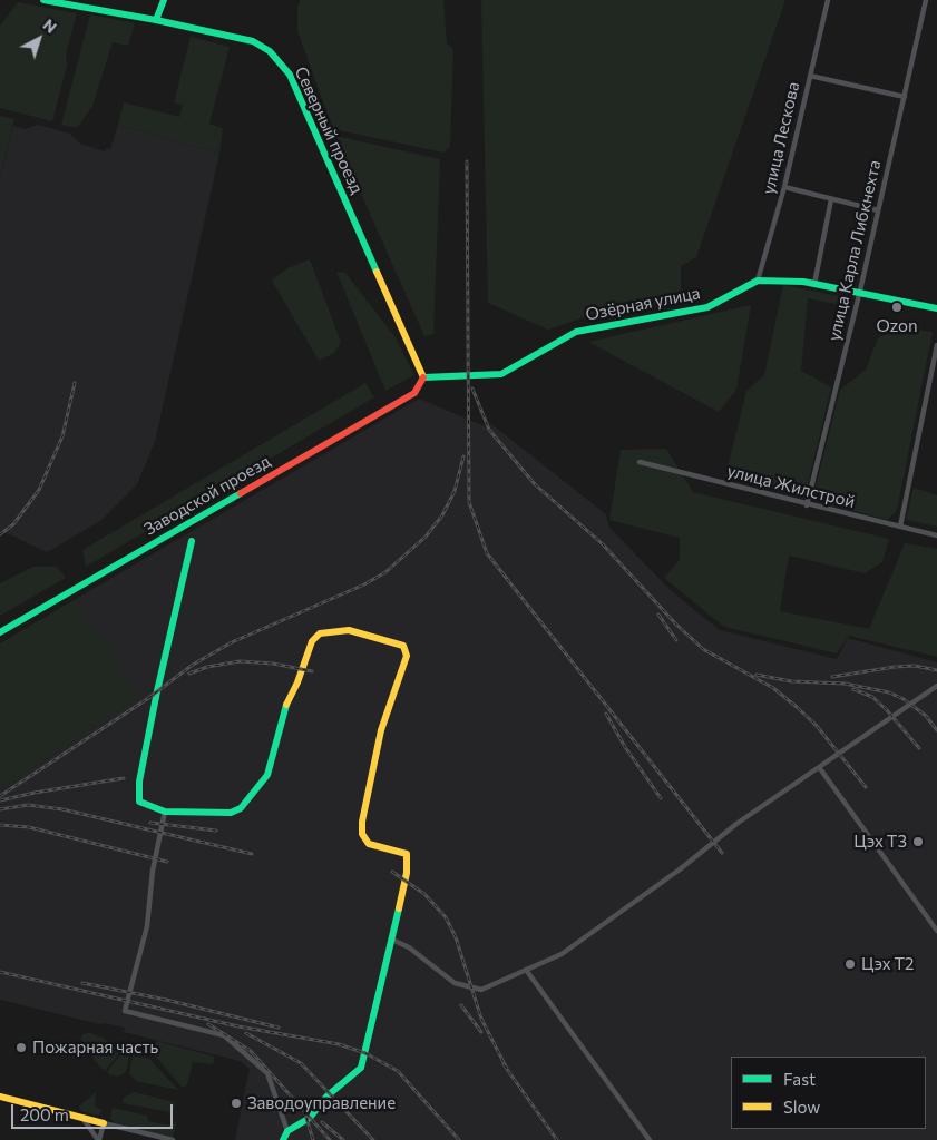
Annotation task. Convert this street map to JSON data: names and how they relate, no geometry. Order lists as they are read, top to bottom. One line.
{"streets":{"street":["Северный проезд","улица Лескова","улица Карла Либкнехта","Озёрная улица","улица Жилстрой","Заводской проезд"]},"crossings":[["Северный проезд","Озёрная улица"],["Северный проезд","Заводской проезд"],["улица Лескова","Озёрная улица"],["улица Карла Либкнехта","улица Жилстрой"],["Озёрная улица","Заводской проезд"]],"places":["Ozon","Цэх Т3","Цэх Т2","Пожарная часть","Заводоуправление"],"legend":["Fast","Slow"],"scale_bar":"200 m","north":"top right"}
